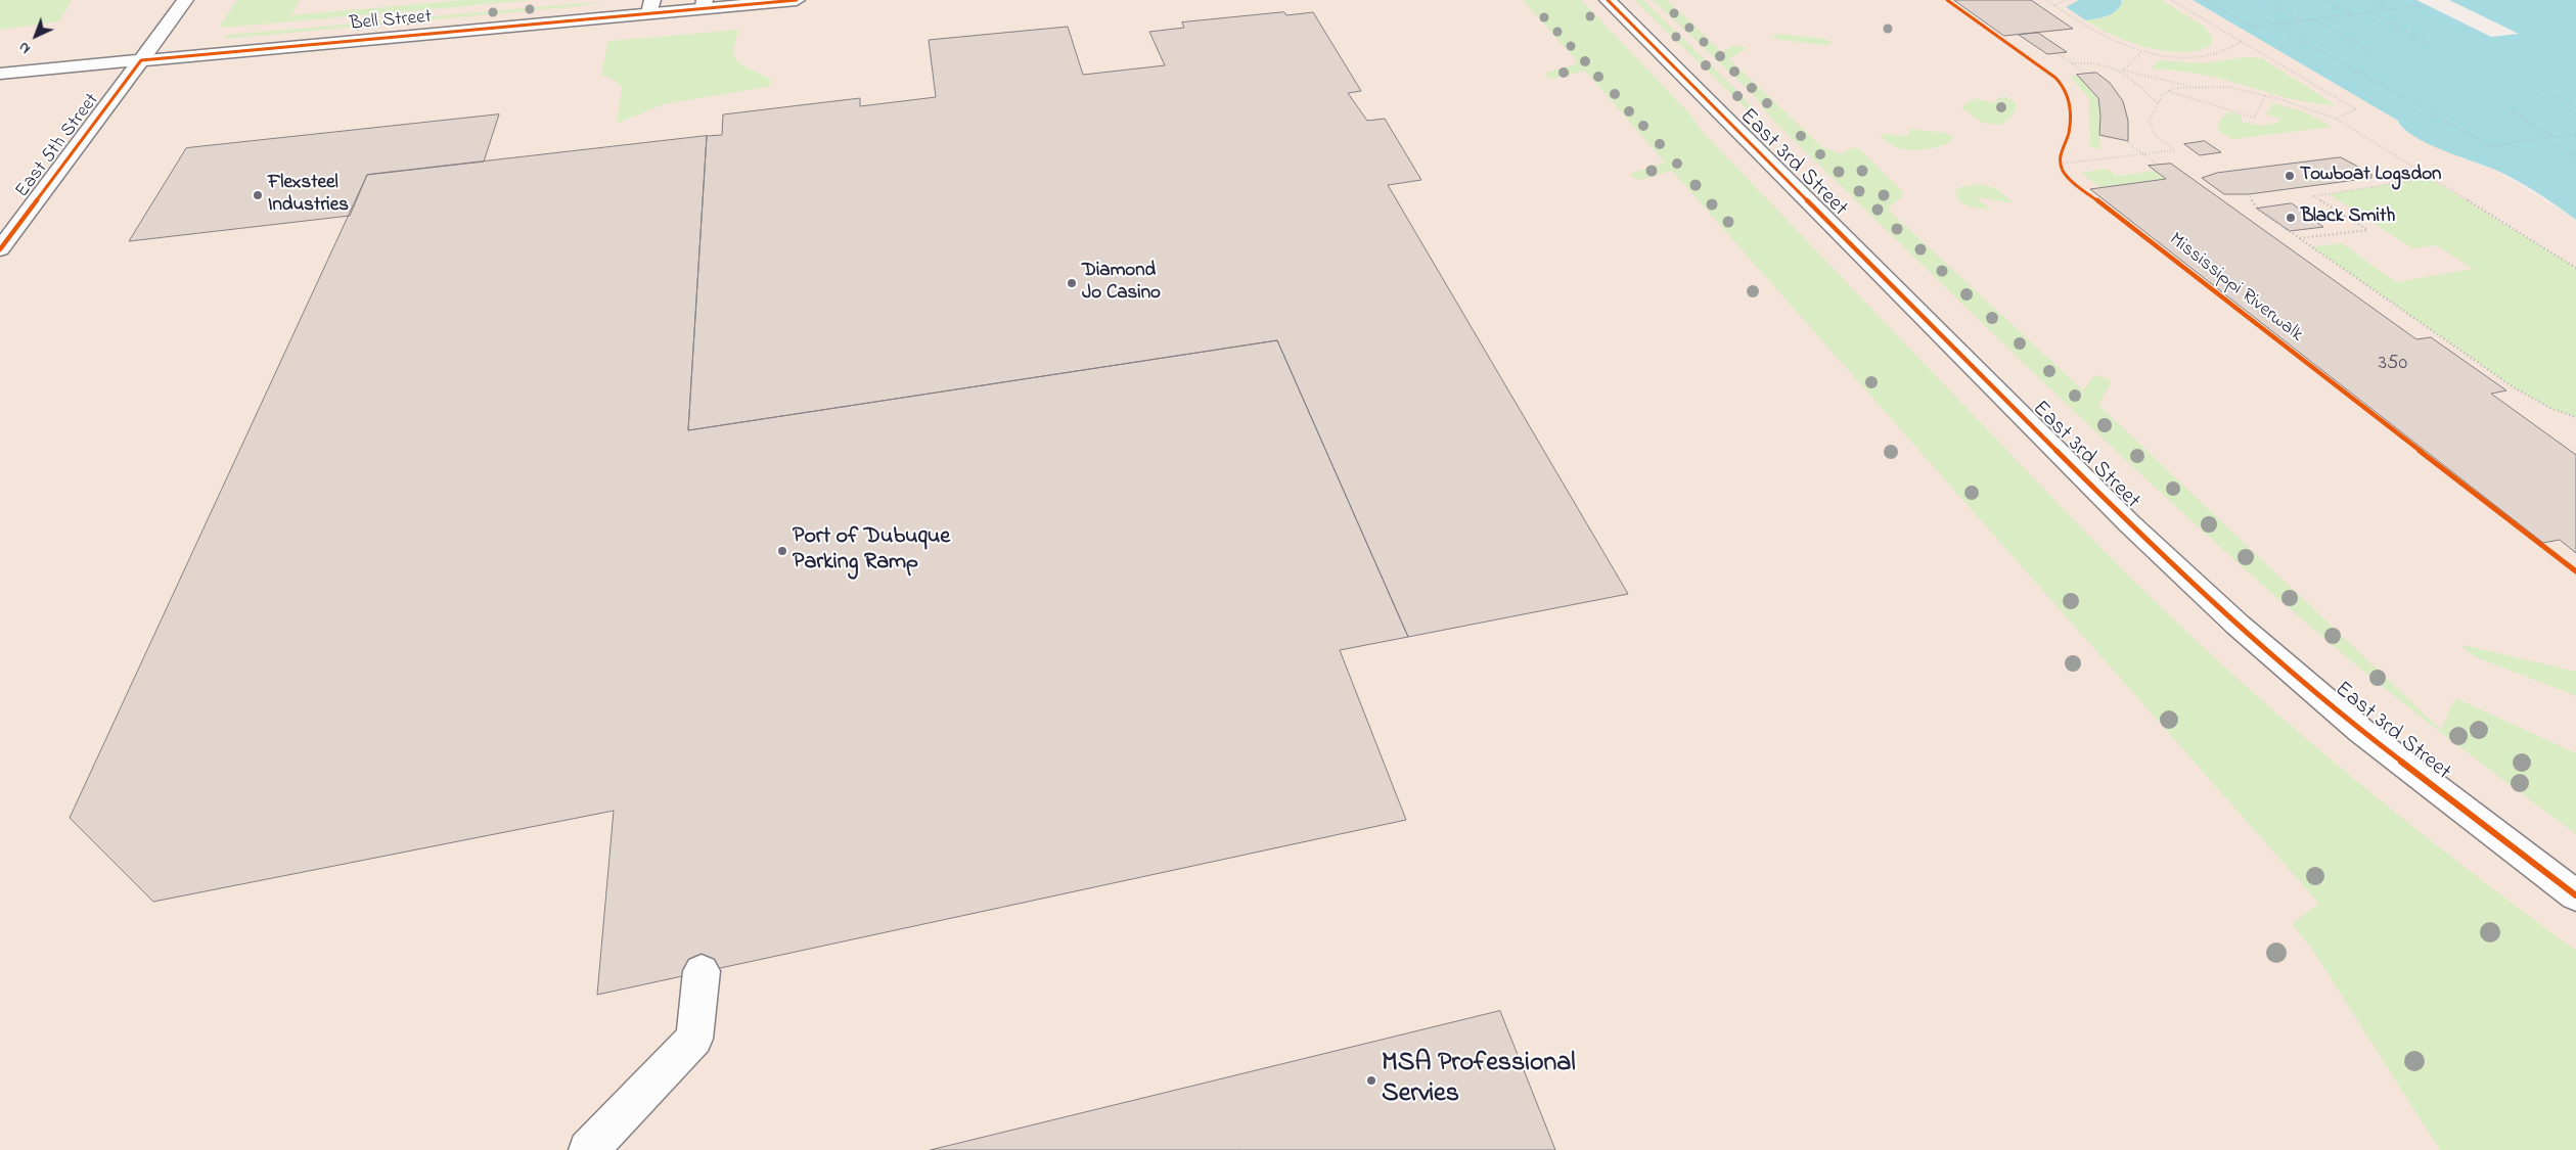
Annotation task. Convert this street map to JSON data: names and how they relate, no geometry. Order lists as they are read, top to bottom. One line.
{"streets":{"street":["Bell Street","East 5th Street","East 3rd Street"],"cycle path":["Mississippi Riverwalk"]},"crossings":[["Bell Street","East 5th Street"]],"places":["Towboat Logsdon","Flexsteel Industries","Black Smith","Diamond Jo Casino","Port of Dubuque Parking Ramp","MSA Professional Servies"],"house_numbers":["350"],"north":"bottom left"}
